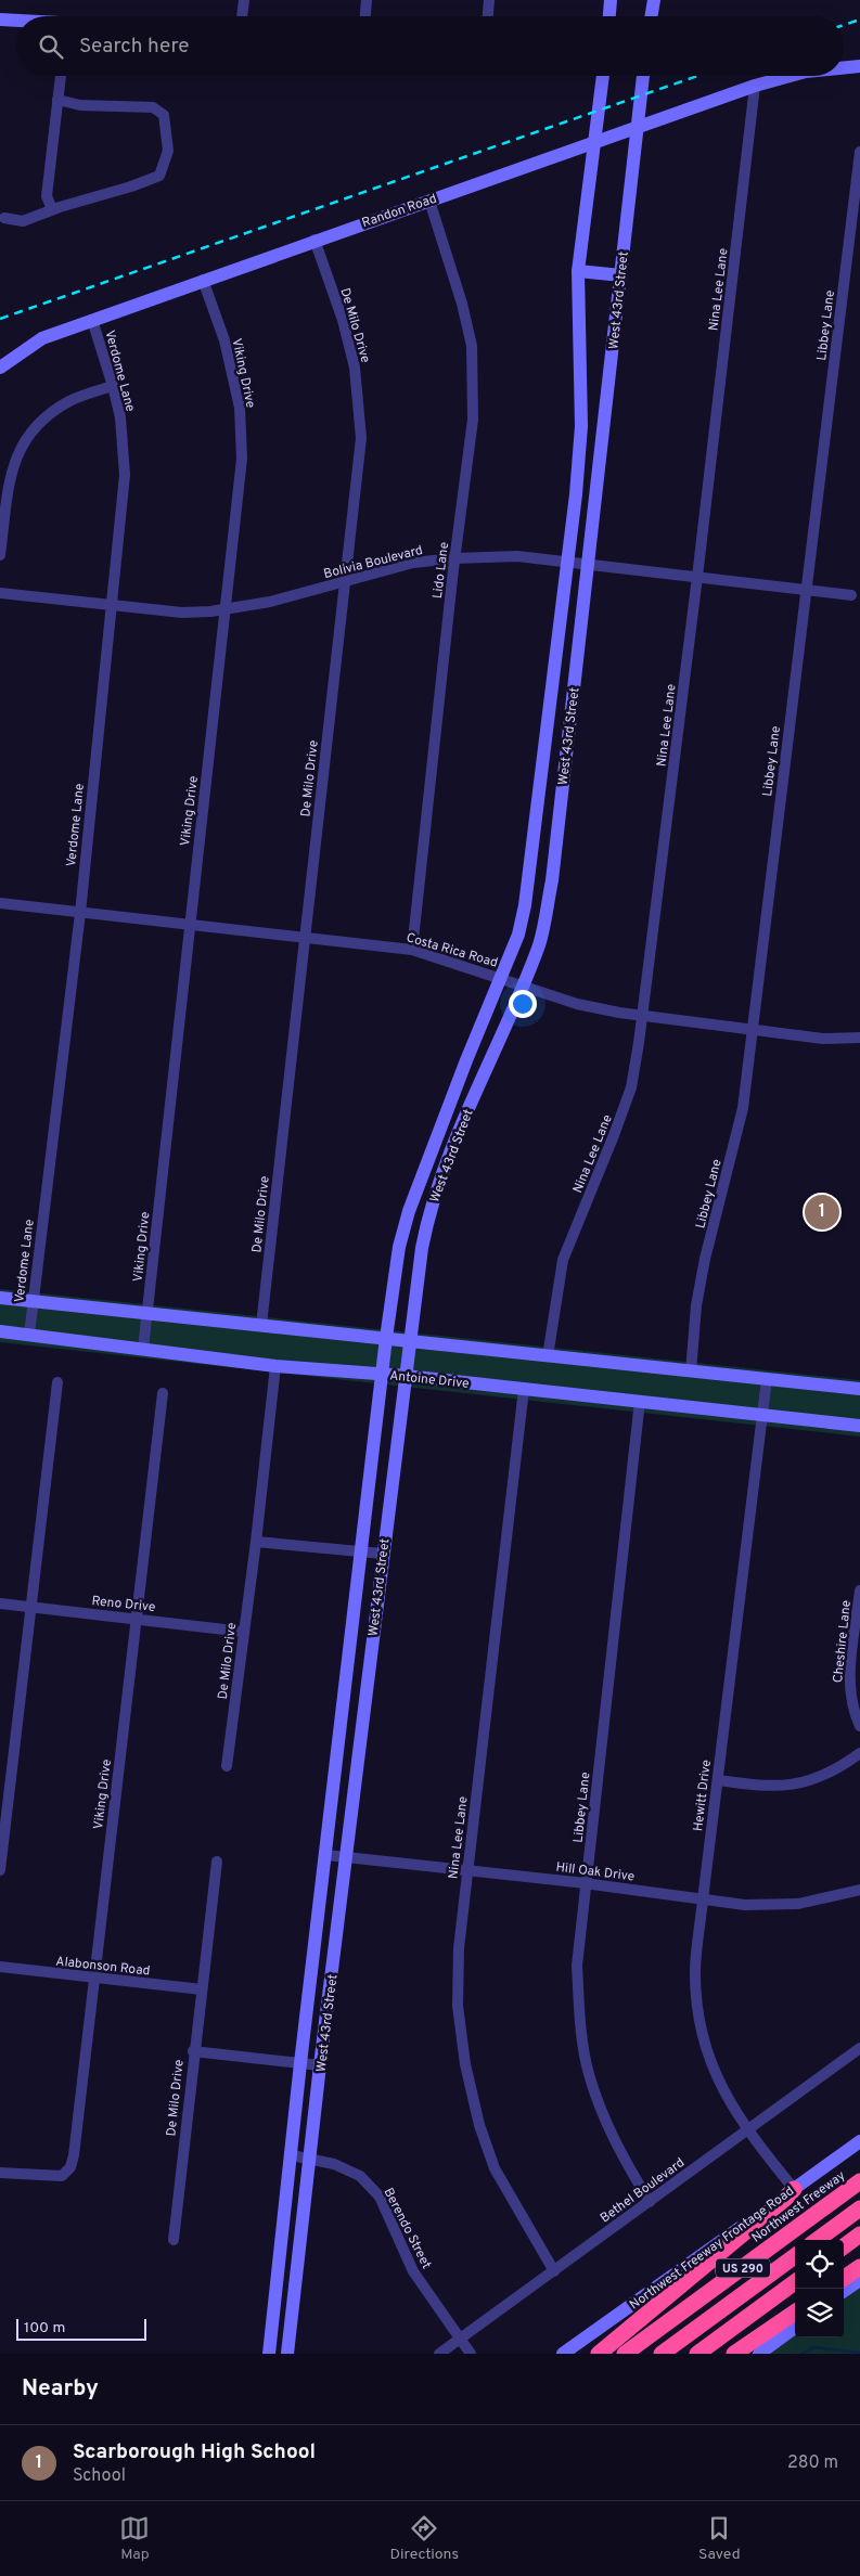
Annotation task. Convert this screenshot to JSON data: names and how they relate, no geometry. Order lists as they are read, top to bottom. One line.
{"streets":{"highway":["Northwest Freeway","US 290"],"main road":["Randon Road","West 43rd Street","Antoine Drive","Northwest Freeway Frontage Road"],"street":["Nina Lee Lane","De Milo Drive","Libbey Lane","Verdome Lane","Viking Drive","Bolivia Boulevard","Lido Lane","Costa Rica Road","Reno Drive","Cheshire Lane","Hewitt Drive","Hill Oak Drive","Alabonson Road","Bethel Boulevard","Berendo Street"]},"crossings":[["Randon Road","Nina Lee Lane"],["Randon Road","West 43rd Street"],["Randon Road","De Milo Drive"],["Randon Road","Verdome Lane"],["Randon Road","Viking Drive"],["Randon Road","Lido Lane"],["Nina Lee Lane","Bolivia Boulevard"],["Nina Lee Lane","Costa Rica Road"],["Nina Lee Lane","Antoine Drive"],["Nina Lee Lane","Hill Oak Drive"],["Nina Lee Lane","Bethel Boulevard"],["West 43rd Street","Bolivia Boulevard"],["West 43rd Street","Costa Rica Road"],["West 43rd Street","Antoine Drive"],["West 43rd Street","Hill Oak Drive"],["West 43rd Street","Berendo Street"],["De Milo Drive","Bolivia Boulevard"],["De Milo Drive","Costa Rica Road"],["De Milo Drive","Antoine Drive"],["De Milo Drive","Reno Drive"],["De Milo Drive","Alabonson Road"],["Libbey Lane","Bolivia Boulevard"],["Libbey Lane","Costa Rica Road"],["Libbey Lane","Antoine Drive"],["Libbey Lane","Hill Oak Drive"],["Libbey Lane","Bethel Boulevard"],["Verdome Lane","Bolivia Boulevard"],["Verdome Lane","Costa Rica Road"],["Verdome Lane","Antoine Drive"],["Viking Drive","Bolivia Boulevard"],["Viking Drive","Costa Rica Road"],["Viking Drive","Antoine Drive"],["Viking Drive","Reno Drive"],["Viking Drive","Alabonson Road"],["Bolivia Boulevard","Lido Lane"],["Lido Lane","Costa Rica Road"],["Antoine Drive","Hewitt Drive"],["Hewitt Drive","Hill Oak Drive"],["Hewitt Drive","Bethel Boulevard"],["Hewitt Drive","Northwest Freeway Frontage Road"],["Bethel Boulevard","Berendo Street"]],"scale_bar":"100 m","page":{"search":"Search here","pins":"1","scale":"100 m","heading":"Nearby","list":[{"mark":"1","name":"Scarborough High School","note":"School","value":"280 m"}],"nav":["Map","Directions","Saved"]}}
